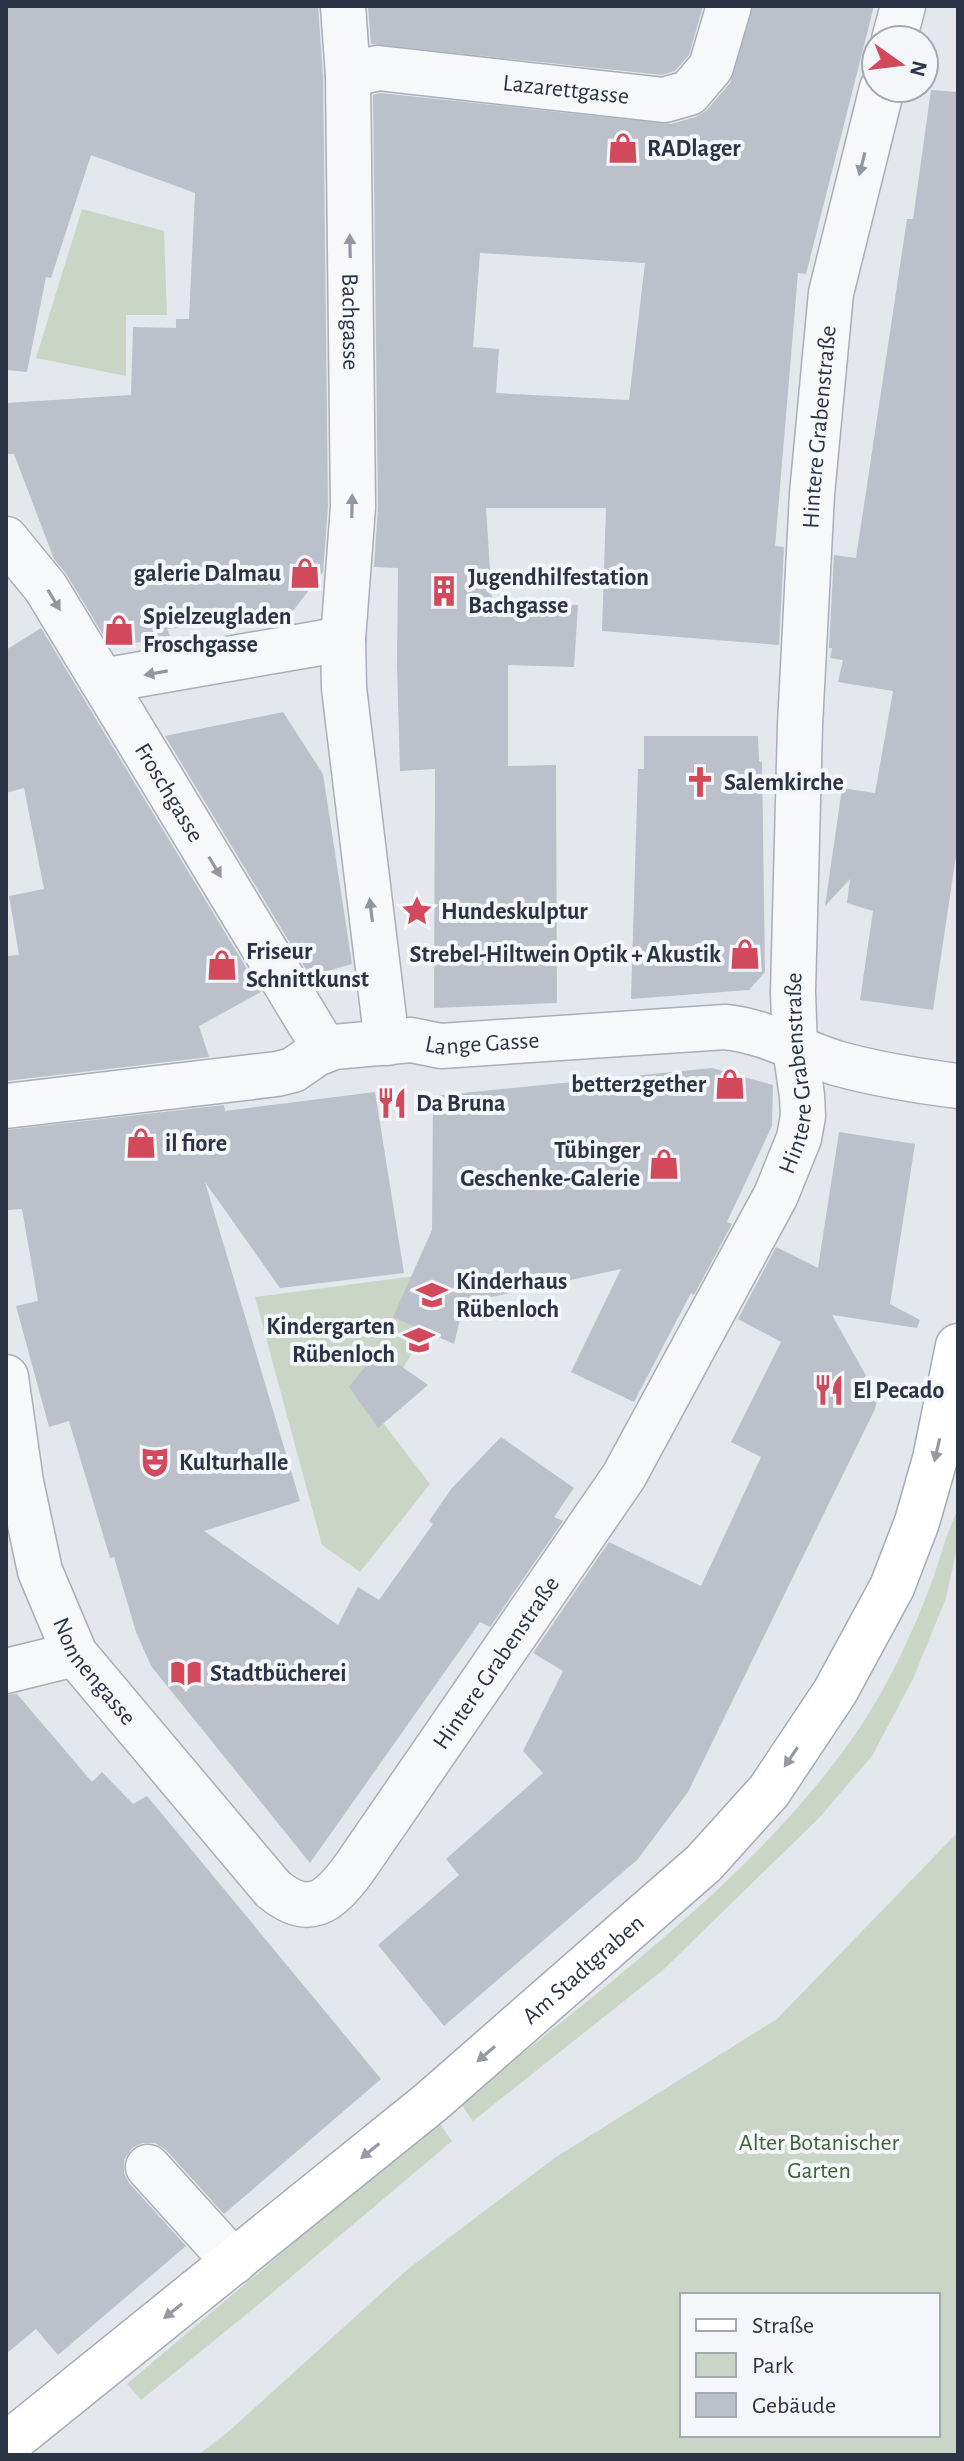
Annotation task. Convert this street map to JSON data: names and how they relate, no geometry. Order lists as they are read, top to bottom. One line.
{"streets":{"main road":["Am Stadtgraben"],"street":["Lazarettgasse","Bachgasse","Hintere Grabenstraße","Froschgasse","Lange Gasse","Nonnengasse"]},"crossings":[["Lazarettgasse","Bachgasse"],["Bachgasse","Lange Gasse"],["Hintere Grabenstraße","Lange Gasse"],["Hintere Grabenstraße","Nonnengasse"],["Froschgasse","Lange Gasse"]],"one_way":["Bachgasse","Hintere Grabenstraße","Froschgasse","Am Stadtgraben"],"parks":["Alter Botanischer Garten"],"places":{"shop":["RADlager","galerie Dalmau","Spielzeugladen Froschgasse","Strebel-Hiltwein Optik + Akustik","Friseur Schnittkunst","better2gether","il fiore","Tübinger Geschenke-Galerie"],"building":["Jugendhilfestation Bachgasse"],"church":["Salemkirche"],"place":["Hundeskulptur"],"restaurant":["Da Bruna","El Pecado"],"school or university":["Kinderhaus Rübenloch","Kindergarten Rübenloch"],"theatre":["Kulturhalle"],"library":["Stadtbücherei"]},"legend":["Straße","Park","Gebäude"],"north":"right"}
